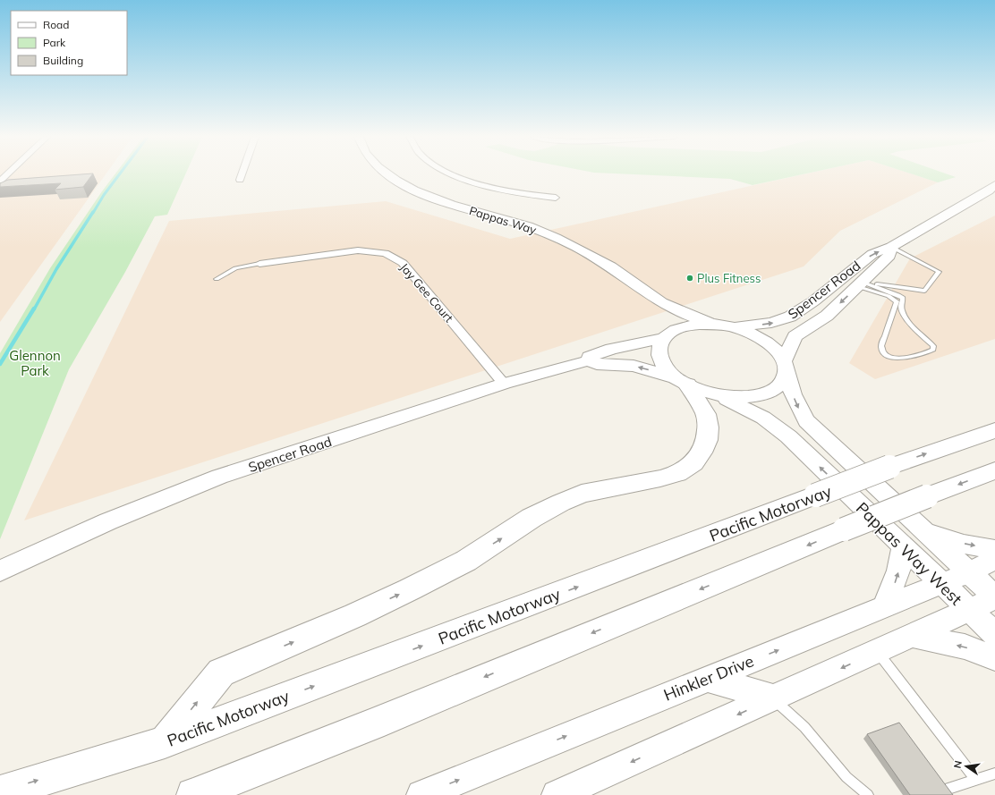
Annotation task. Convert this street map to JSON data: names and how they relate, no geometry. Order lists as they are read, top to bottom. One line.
{"streets":{"highway":["Pacific Motorway"],"street":["Pappas Way","Spencer Road","Jay Gee Court","Pappas Way West","Hinkler Drive"]},"crossings":[["Pappas Way","Spencer Road"],["Pappas Way","Pappas Way West"],["Spencer Road","Jay Gee Court"],["Spencer Road","Pappas Way West"],["Pappas Way West","Hinkler Drive"]],"parks":["Glennon Park"],"places":["Plus Fitness"],"legend":["Road","Park","Building"],"north":"left"}
